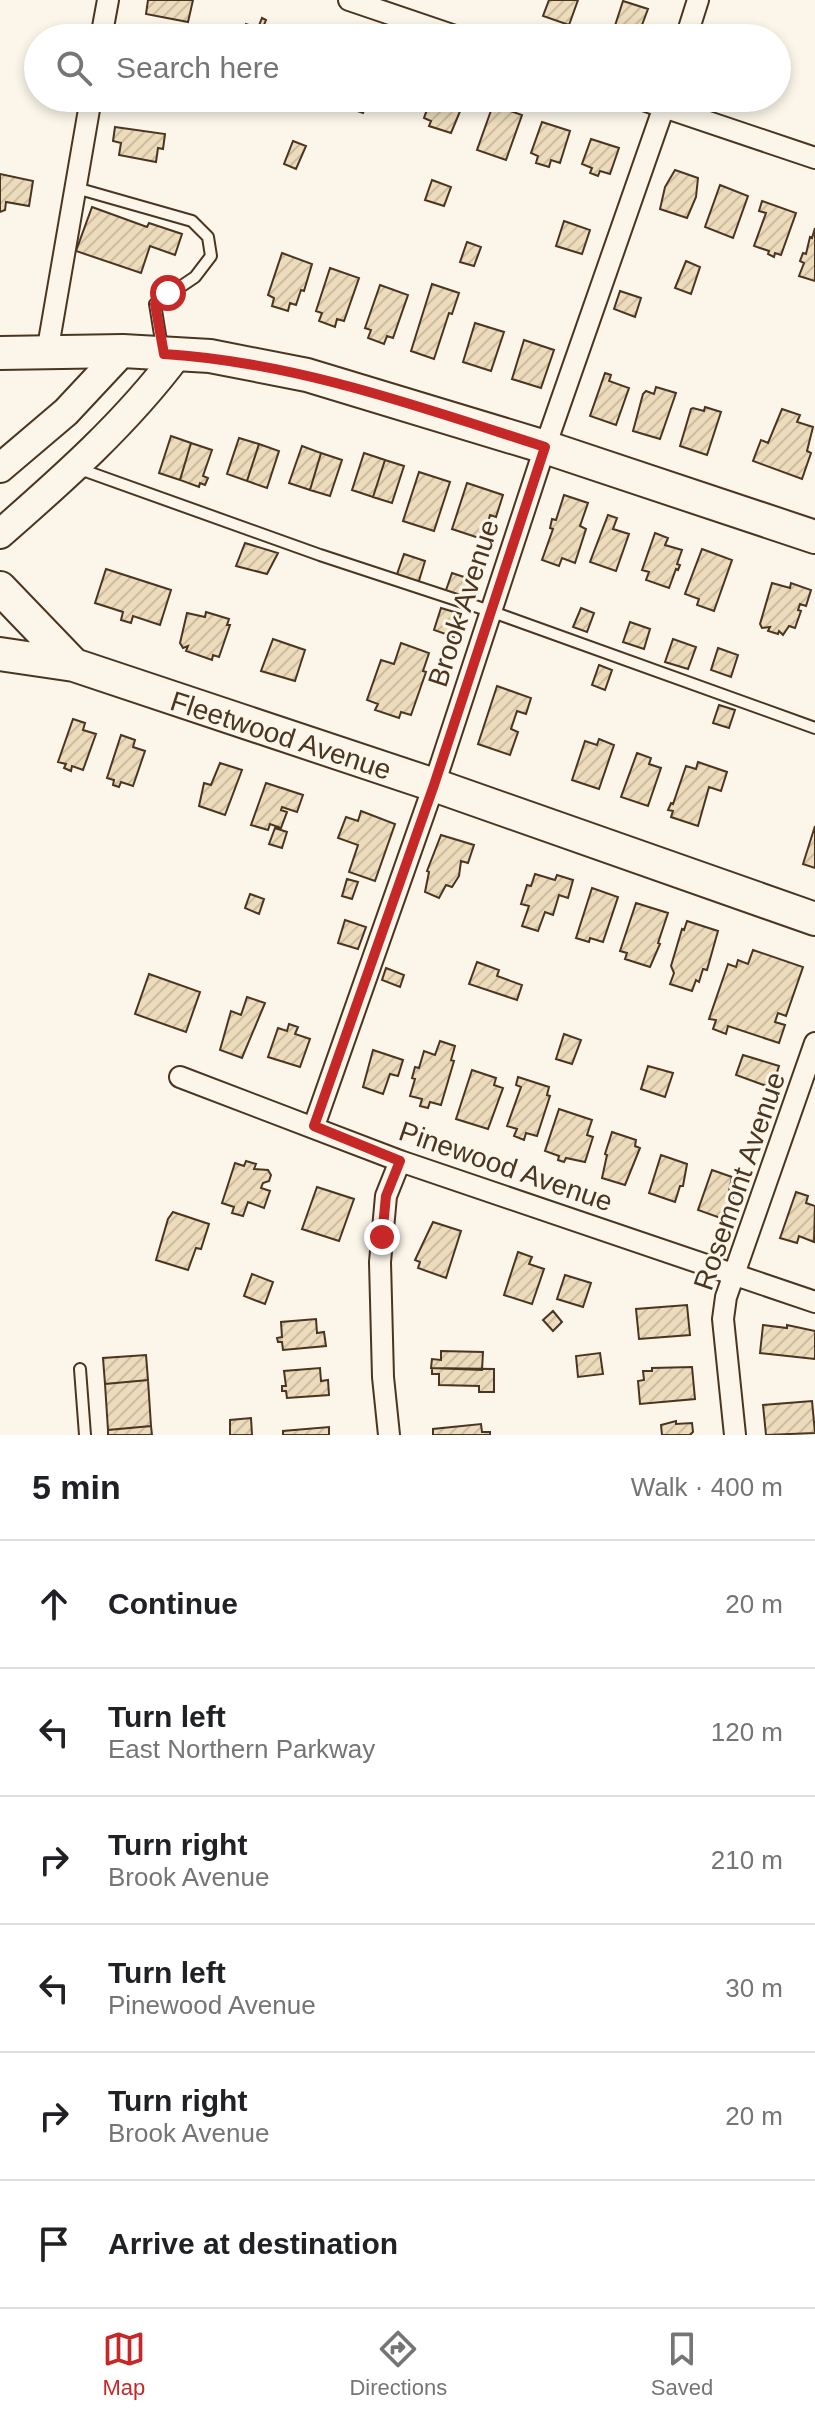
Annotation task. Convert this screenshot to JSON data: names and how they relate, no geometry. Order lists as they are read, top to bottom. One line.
{"streets":{"main road":["Fleetwood Avenue"],"street":["Brook Avenue","Pinewood Avenue","Rosemont Avenue"]},"crossings":[["Brook Avenue","Fleetwood Avenue"],["Brook Avenue","Pinewood Avenue"],["Pinewood Avenue","Rosemont Avenue"]],"page":{"search":"Search here","heading":["5 min","Walk · 400 m"],"list":[["Continue","20 m"],["Turn left","East Northern Parkway","120 m"],["Turn right","Brook Avenue","210 m"],["Turn left","Pinewood Avenue","30 m"],["Turn right","Brook Avenue","20 m"],"Arrive at destination"],"nav":["Map","Directions","Saved"]}}
